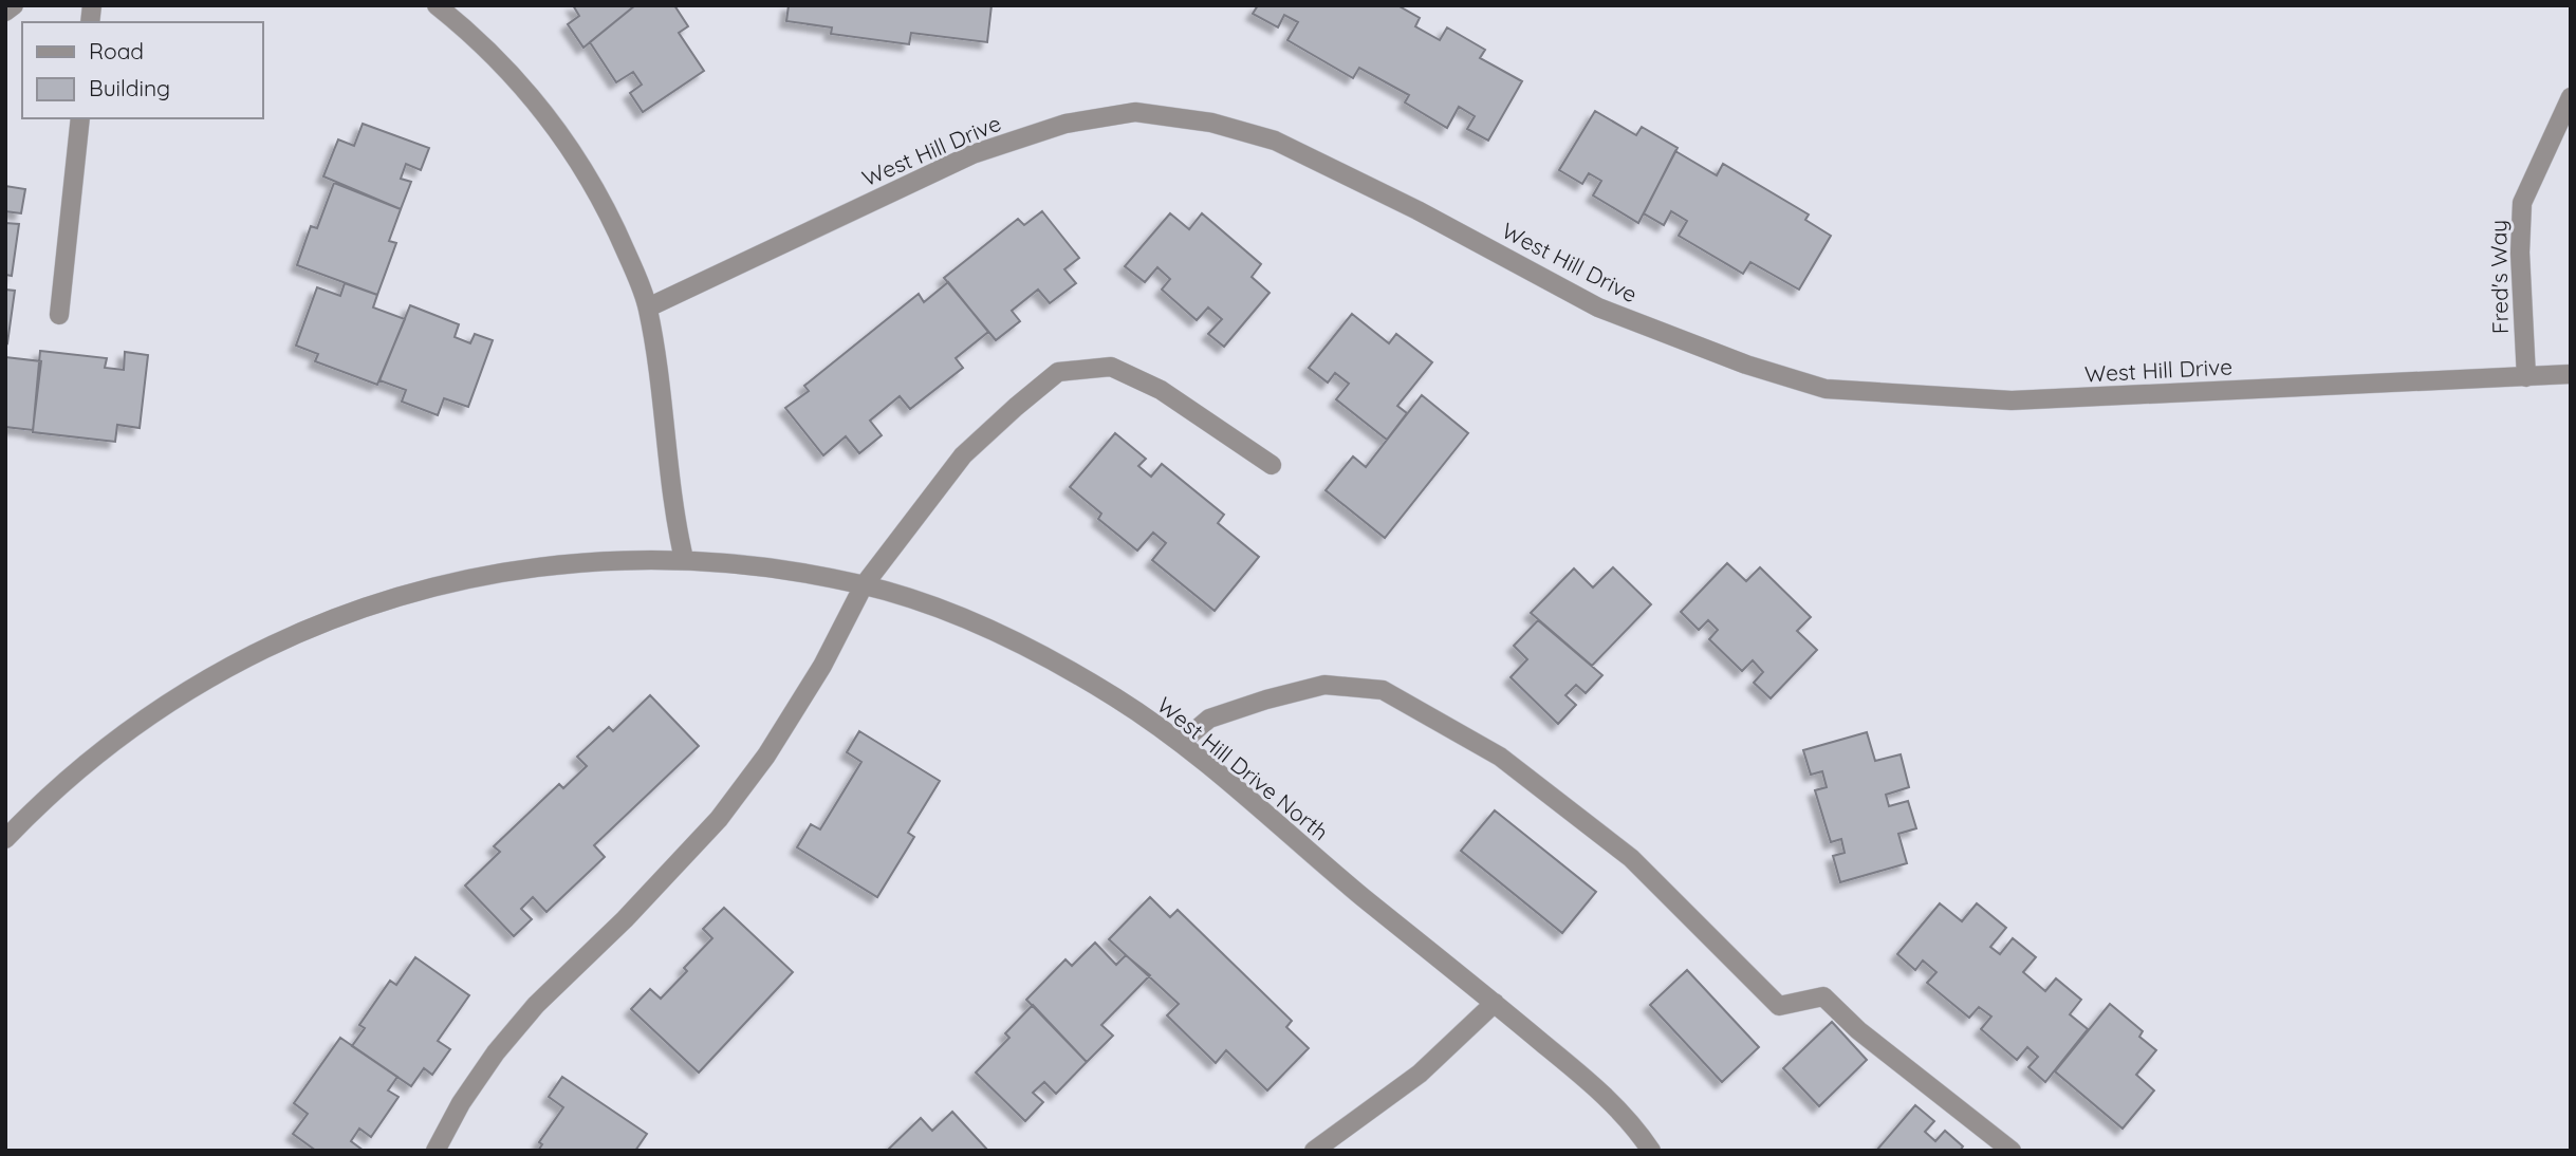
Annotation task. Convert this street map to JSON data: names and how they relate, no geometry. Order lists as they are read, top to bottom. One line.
{"streets":{"street":["West Hill Drive","Fred's Way","West Hill Drive North"]},"crossings":[["West Hill Drive","Fred's Way"]],"legend":["Road","Building"]}
